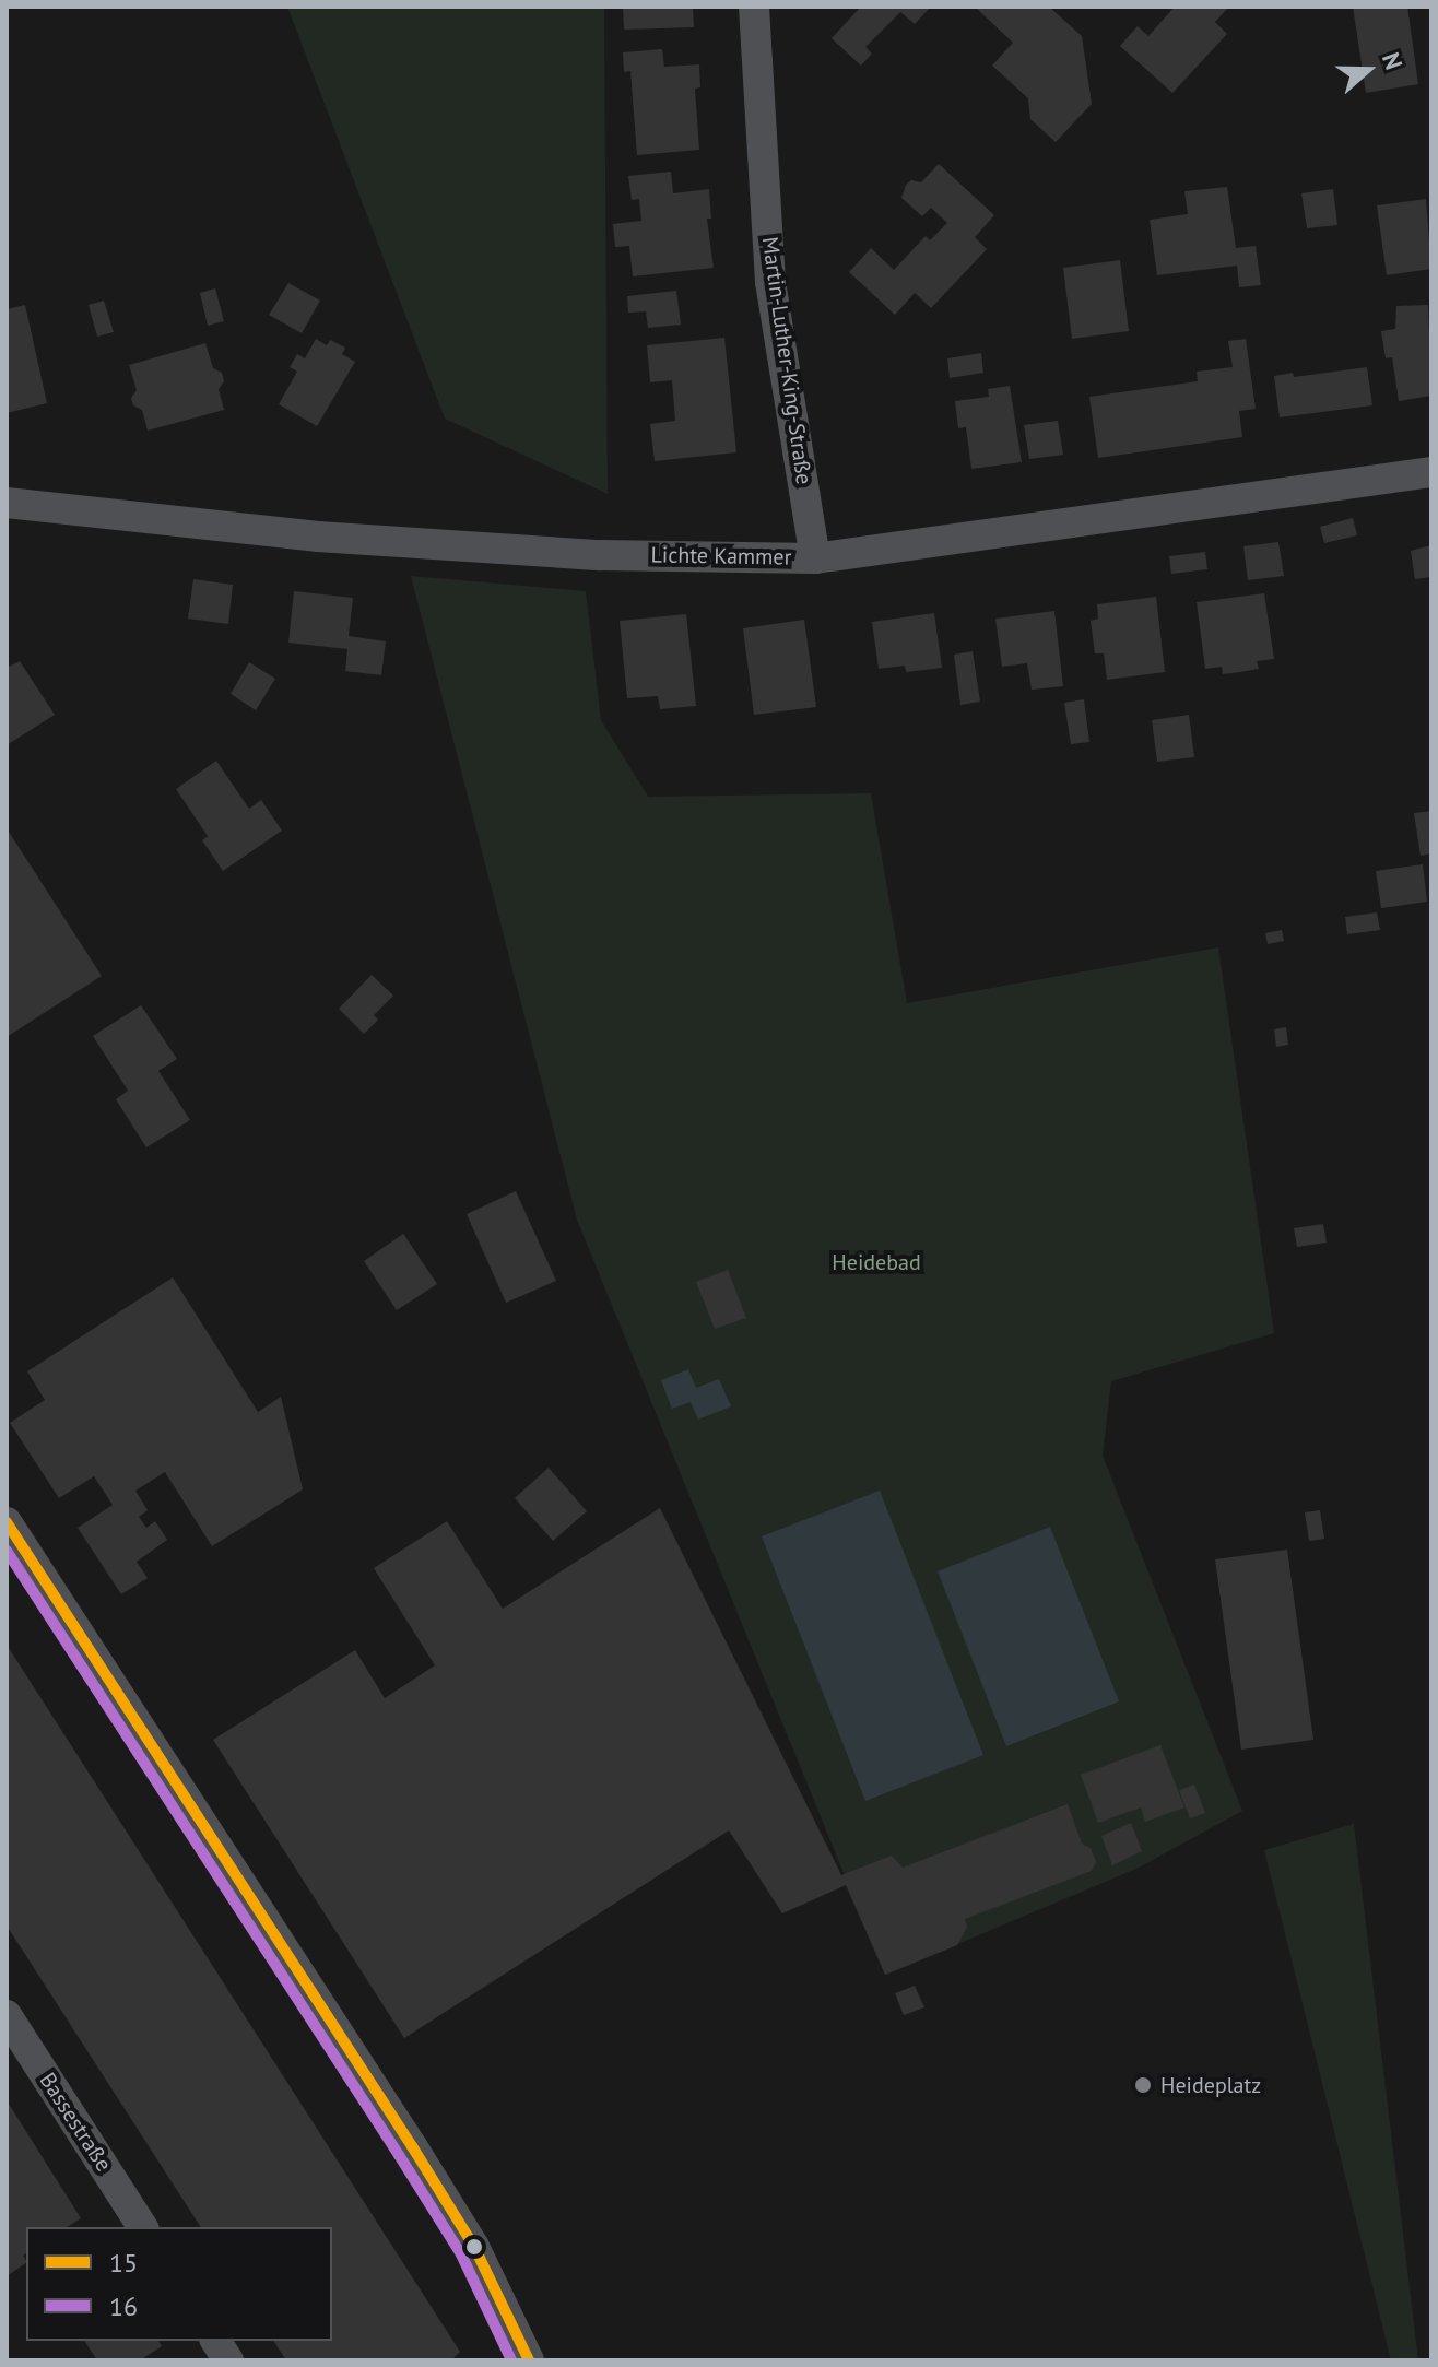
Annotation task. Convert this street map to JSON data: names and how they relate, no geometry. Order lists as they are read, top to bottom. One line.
{"streets":{"street":["Martin-Luther-King-Straße","Lichte Kammer","Bassestraße"]},"crossings":[["Martin-Luther-King-Straße","Lichte Kammer"]],"parks":["Heidebad"],"places":["Heideplatz"],"lines":["transit line 15","transit line 16"],"legend":["15","16"],"north":"right"}
